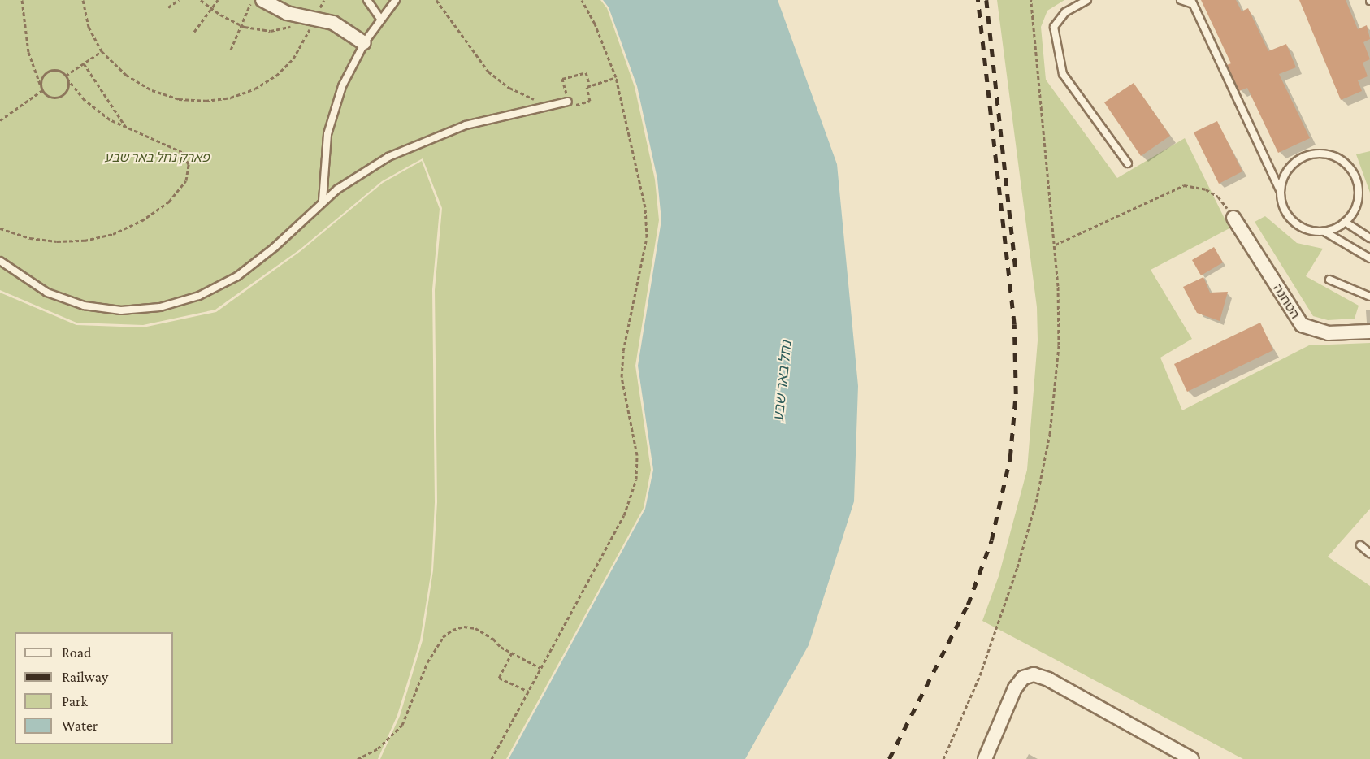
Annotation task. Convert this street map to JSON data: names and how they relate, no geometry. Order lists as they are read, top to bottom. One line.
{"streets":{"street":["הטחנה"]},"water":["נחל באר שבע"],"parks":["פארק נחל באר שבע"],"legend":["Road","Railway","Park","Water"]}
